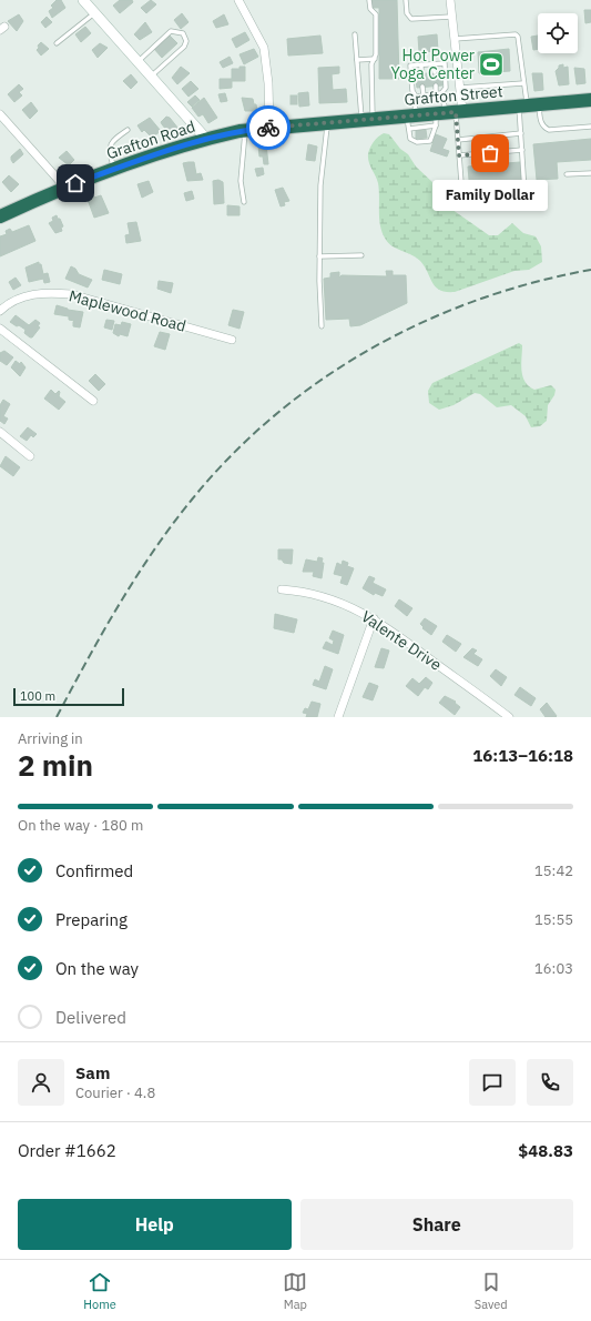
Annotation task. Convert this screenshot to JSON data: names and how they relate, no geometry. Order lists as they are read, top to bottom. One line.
{"streets":{"highway":["Grafton Street","Grafton Road"],"street":["Maplewood Road","Valente Drive"]},"crossings":[["Grafton Street","Grafton Road"]],"places":{"sports":["Hot Power Yoga Center"],"other":["Family Dollar"]},"scale_bar":"100 m","page":{"bubble":"Family Dollar","scale":"100 m","heading":["2 min","Arriving in","16:13–16:18"],"panel":["Sam","Courier · 4.8","Order #1662","$48.83"],"bar":"On the way · 180 m","list":[["Confirmed","15:42"],["Preparing","15:55"],["On the way","16:03"],"Delivered"],"buttons":["Help","Share"],"tabs":["Home","Map","Saved"]}}
